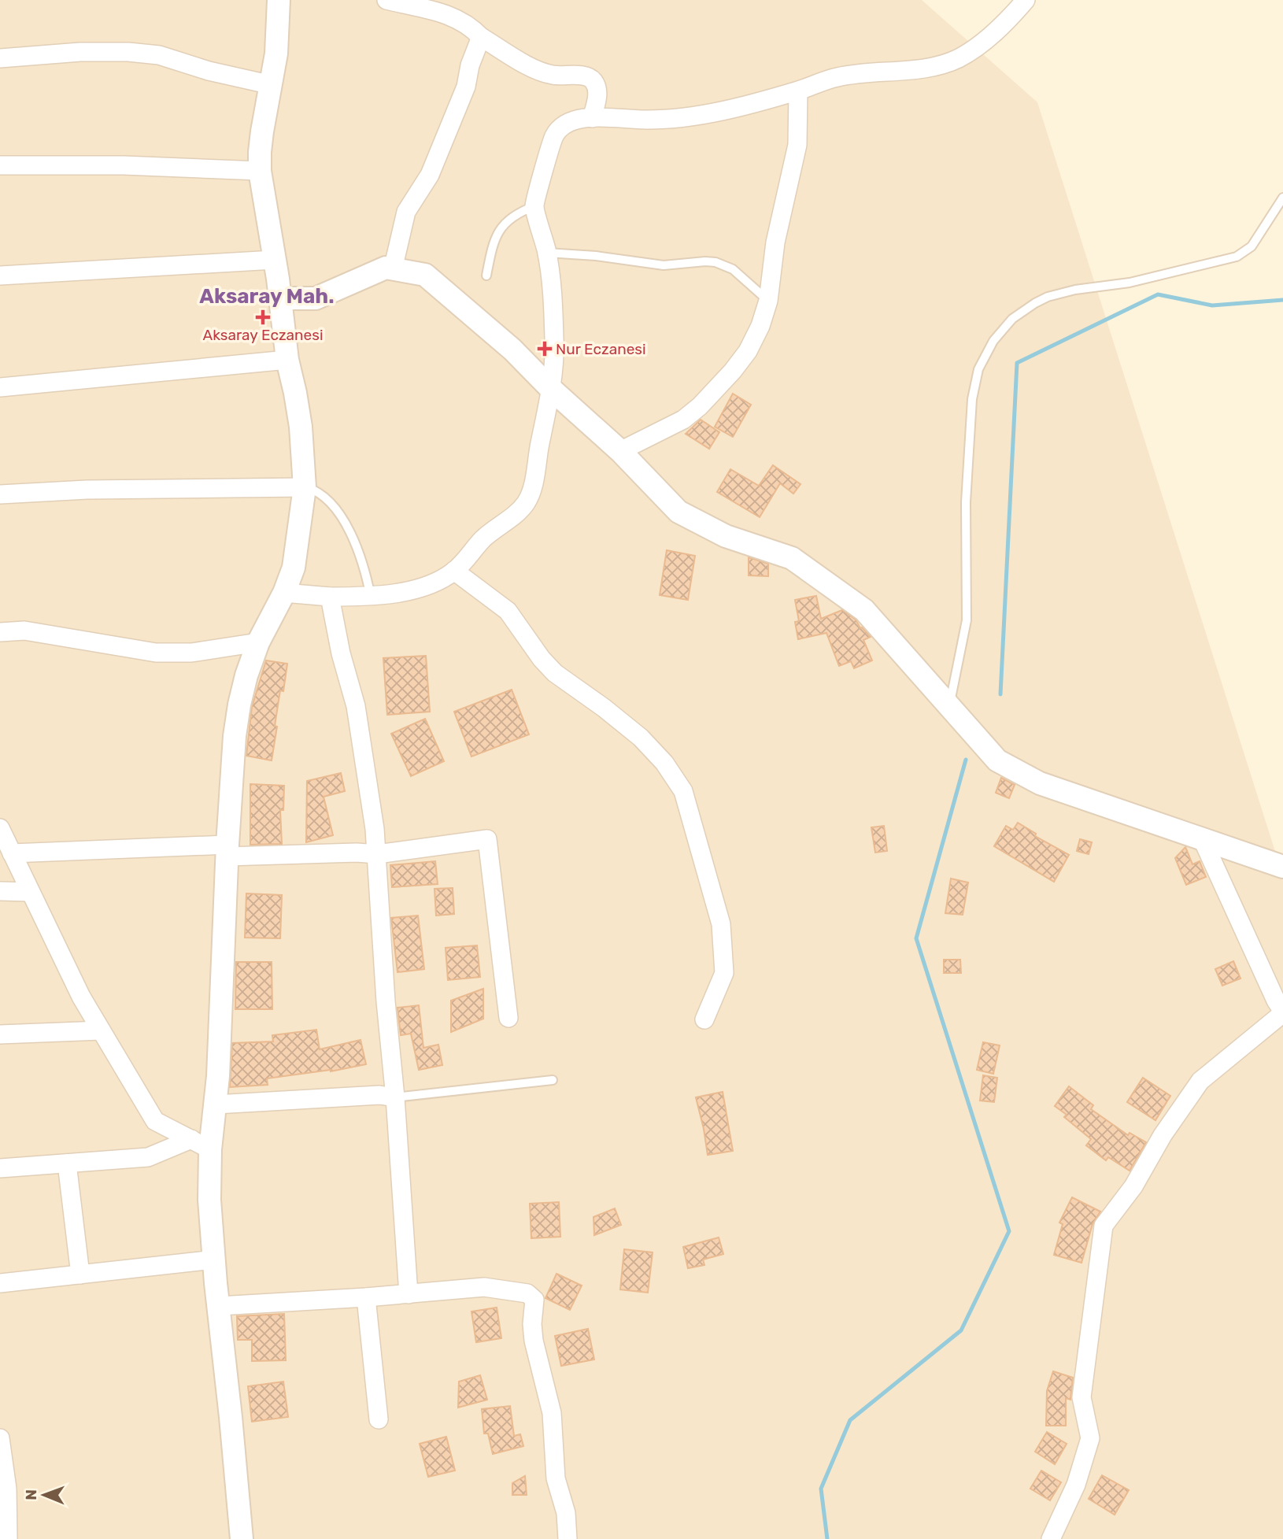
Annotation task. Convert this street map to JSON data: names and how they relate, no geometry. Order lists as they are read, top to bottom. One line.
{"districts":["Aksaray Mah."],"places":{"health":["Aksaray Eczanesi","Nur Eczanesi"]},"north":"left"}
